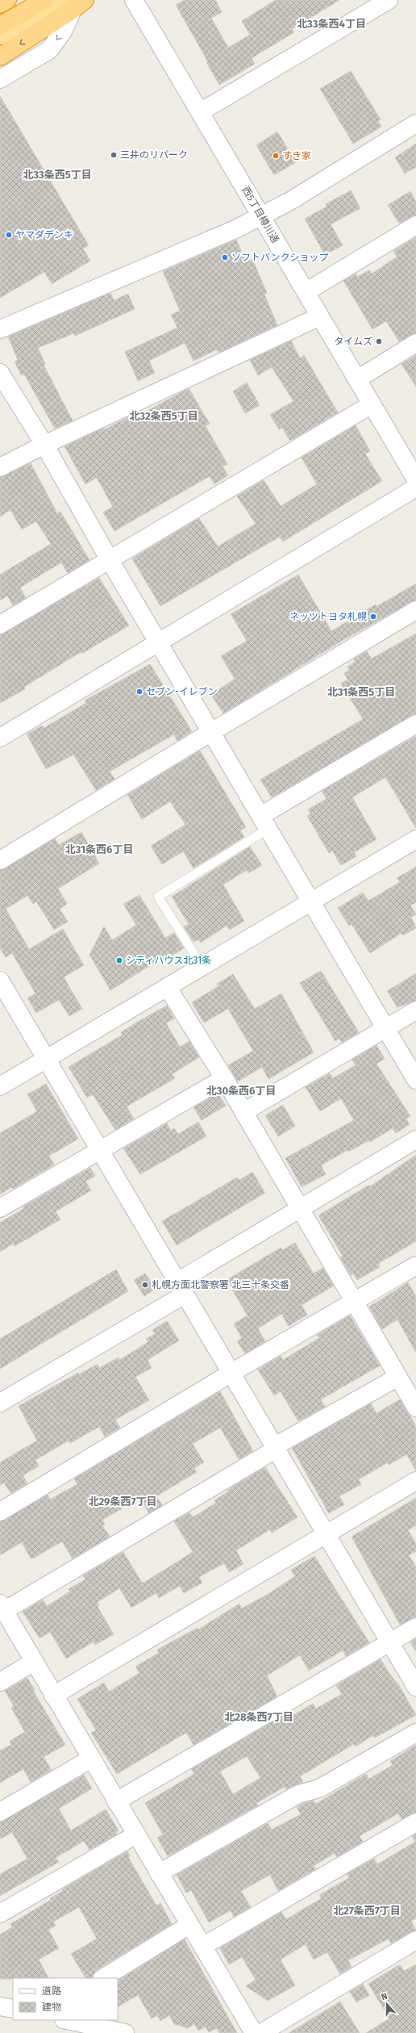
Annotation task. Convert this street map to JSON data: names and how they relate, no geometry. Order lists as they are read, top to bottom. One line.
{"streets":{"street":["西5丁目樽川通"]},"districts":["北33条西4丁目","北33条西5丁目","北32条西5丁目","北31条西5丁目","北31条西6丁目","北30条西6丁目","北29条西7丁目","北28条西7丁目","北27条西7丁目"],"places":["三井のリパーク","すき家","ヤマダデンキ","ソフトバンクショップ","タイムズ","ネッツトヨタ札幌","セブン-イレブン","シティハウス北31条","札幌方面北警察署 北三十条交番"],"legend":["道路","建物"],"north":"top"}
